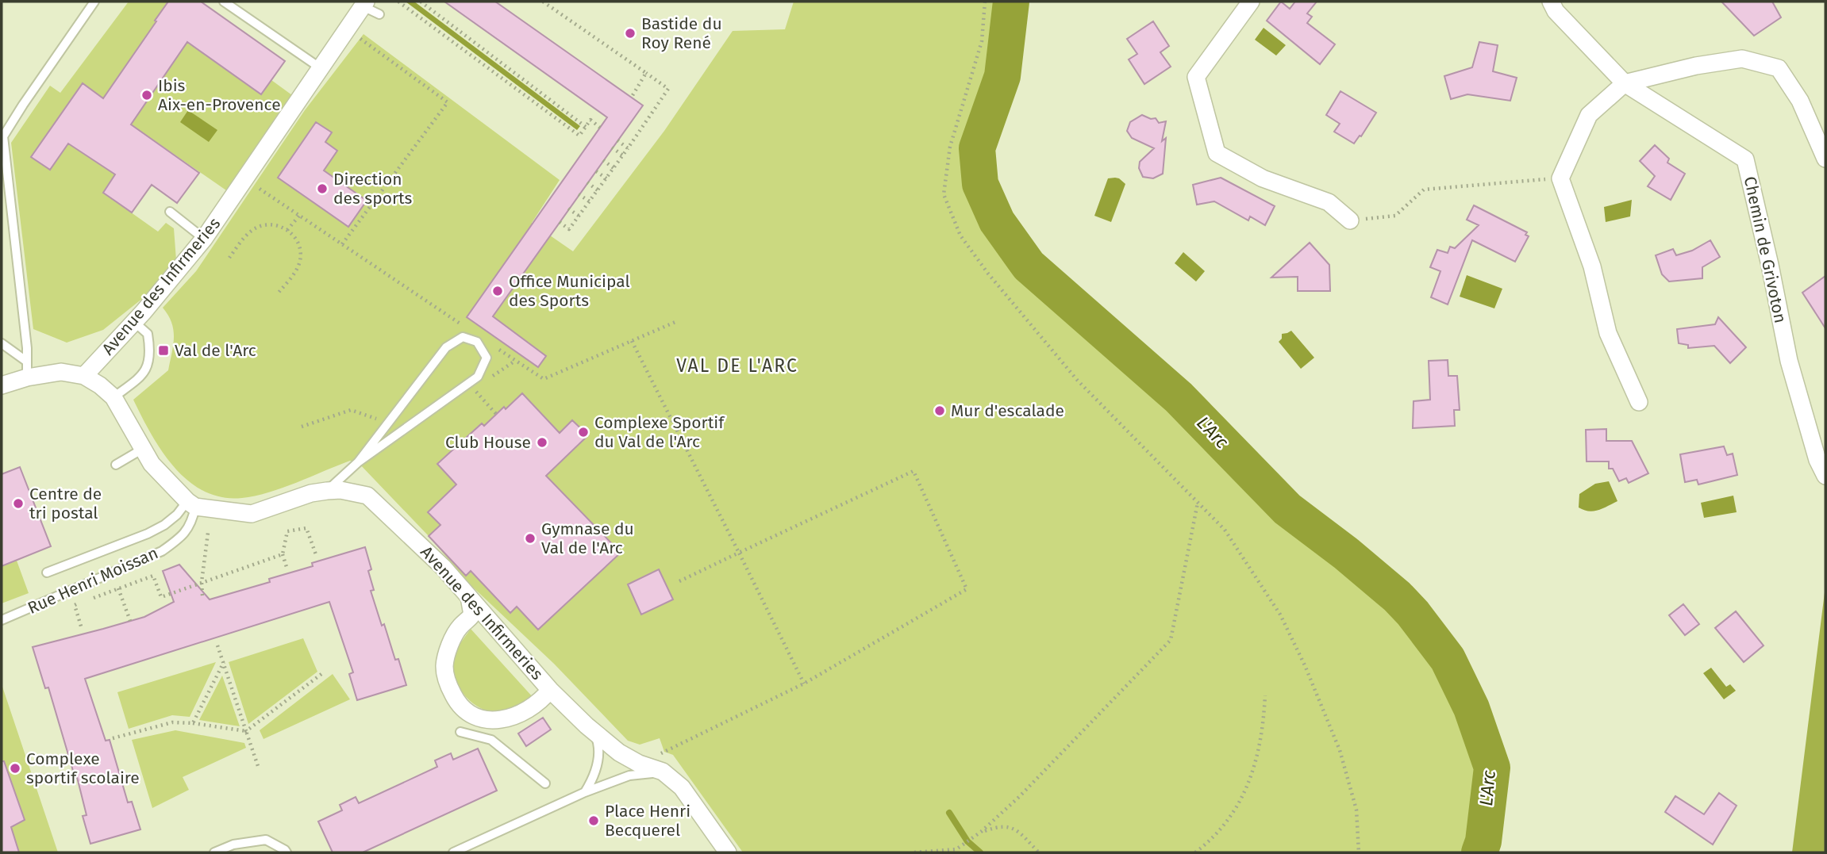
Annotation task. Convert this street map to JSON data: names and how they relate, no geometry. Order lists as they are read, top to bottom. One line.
{"streets":{"street":["Chemin de Grivoton","Avenue des Infirmeries"],"lane":["Rue Henri Moissan"]},"crossings":[["Avenue des Infirmeries","Rue Henri Moissan"]],"districts":["VAL DE L'ARC"],"water":["L'Arc"],"places":{"other":["Bastide du Roy René","Ibis Aix-en-Provence","Direction des sports","Office Municipal des Sports","Mur d'escalade","Complexe Sportif du Val de l'Arc","Club House","Centre de tri postal","Gymnase du Val de l'Arc","Complexe sportif scolaire","Place Henri Becquerel"],"transit":["Val de l'Arc"]}}
